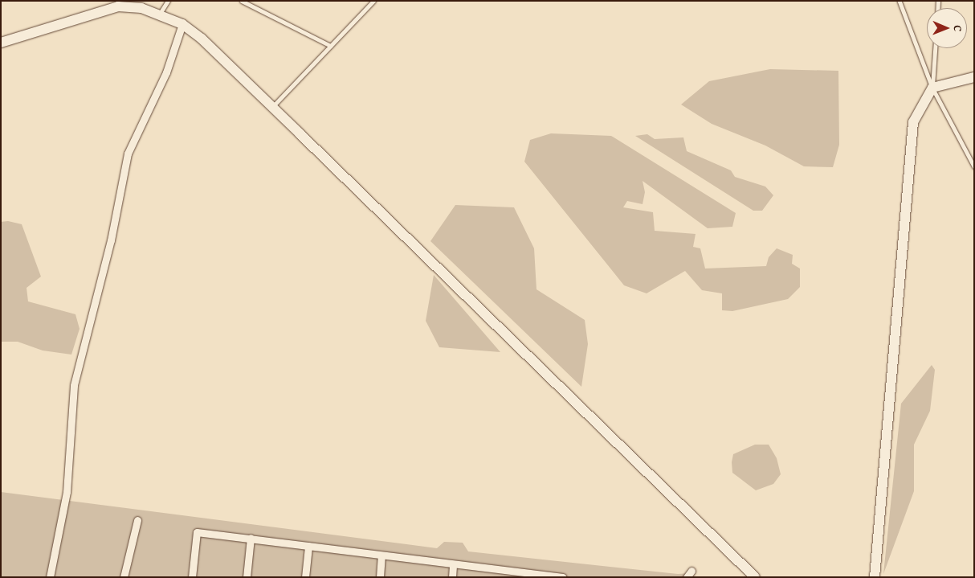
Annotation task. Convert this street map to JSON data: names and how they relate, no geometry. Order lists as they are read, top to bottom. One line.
{"north":"right"}
